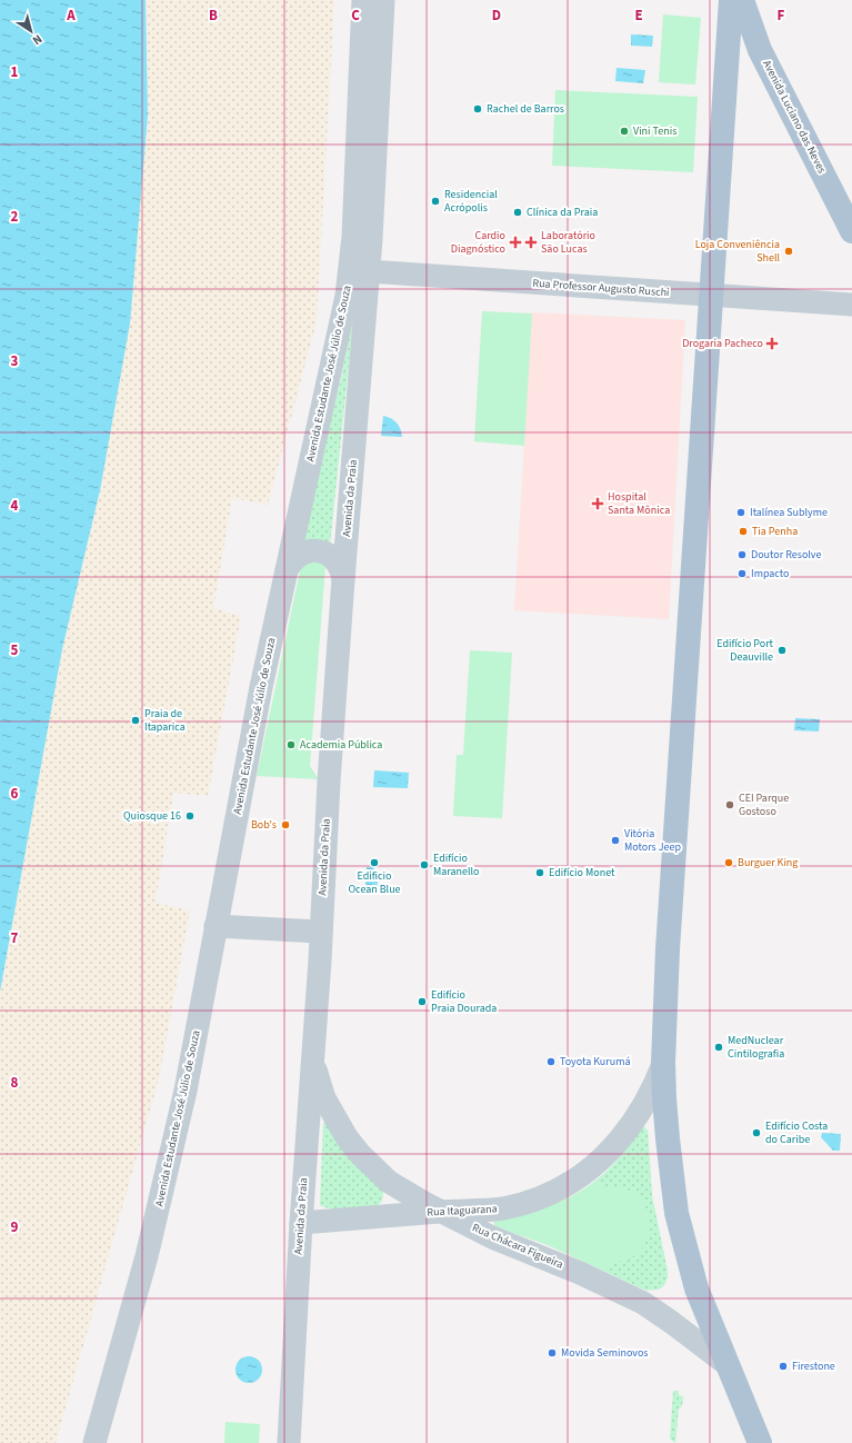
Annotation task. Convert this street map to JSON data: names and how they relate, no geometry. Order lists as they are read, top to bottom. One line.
{"streets":{"main road":["Avenida Luciano das Neves"],"street":["Rua Professor Augusto Ruschi","Avenida Estudante José Júlio de Souza","Avenida da Praia","Rua Itaguarana","Rua Chácara Figueira"]},"crossings":[["Rua Professor Augusto Ruschi","Avenida Estudante José Júlio de Souza"],["Rua Professor Augusto Ruschi","Avenida da Praia"],["Avenida Estudante José Júlio de Souza","Avenida da Praia"],["Avenida da Praia","Rua Itaguarana"],["Avenida da Praia","Rua Chácara Figueira"],["Rua Itaguarana","Rua Chácara Figueira"]],"places":{"other":["Rachel de Barros","Vini Tenis","Residencial Acrópolis","Clínica da Praia","Loja Conveniência Shell","Italínea Sublyme","Tia Penha","Doutor Resolve","Impacto","Edifício Port Deauville","Praia de Itaparica","Academia Pública","CEI Parque Gostoso","Quiosque 16","Bob's","Vitória Motors Jeep","Edificio Ocean Blue","Burguer King","Edifício Maranello","Edifício Monet","Edifício Praia Dourada","MedNuclear Cintilografia","Toyota Kurumá","Edifício Costa do Caribe","Movida Seminovos","Firestone"],"health":["Cardio Diagnóstico","Laboratório São Lucas","Drogaria Pacheco","Hospital Santa Mônica"]},"north":"bottom right","grid":{"columns":["A","B","C","D","E","F"],"rows":["1","2","3","4","5","6","7","8","9"]}}
